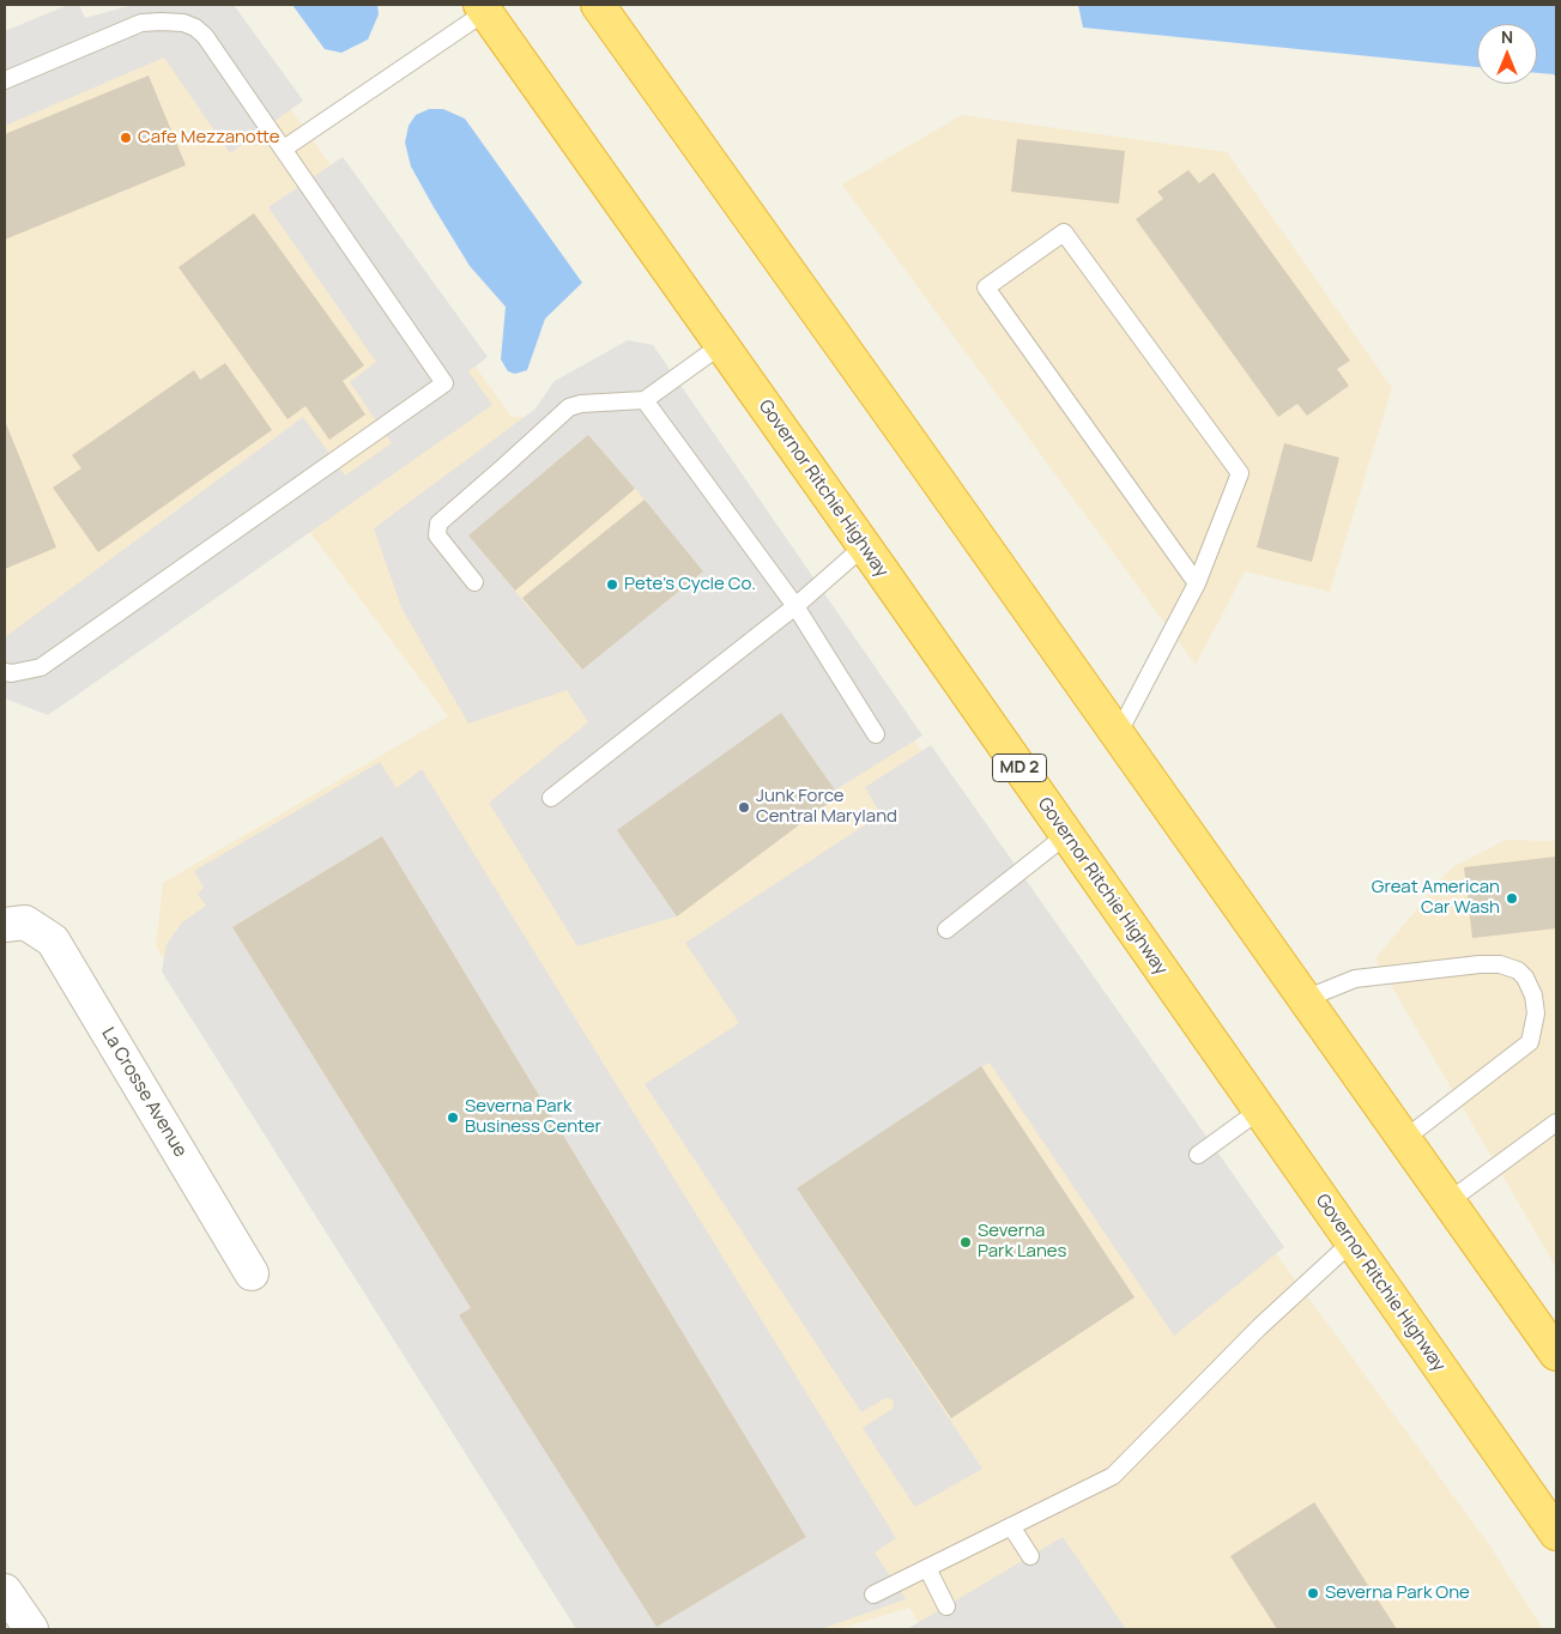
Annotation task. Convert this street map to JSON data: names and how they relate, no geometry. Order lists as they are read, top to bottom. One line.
{"streets":{"highway":["Governor Ritchie Highway","MD 2"],"street":["La Crosse Avenue"]},"places":["Cafe Mezzanotte","Pete's Cycle Co.","Junk Force Central Maryland","Great American Car Wash","Severna Park Business Center","Severna Park Lanes","Severna Park One"],"north":"top"}
